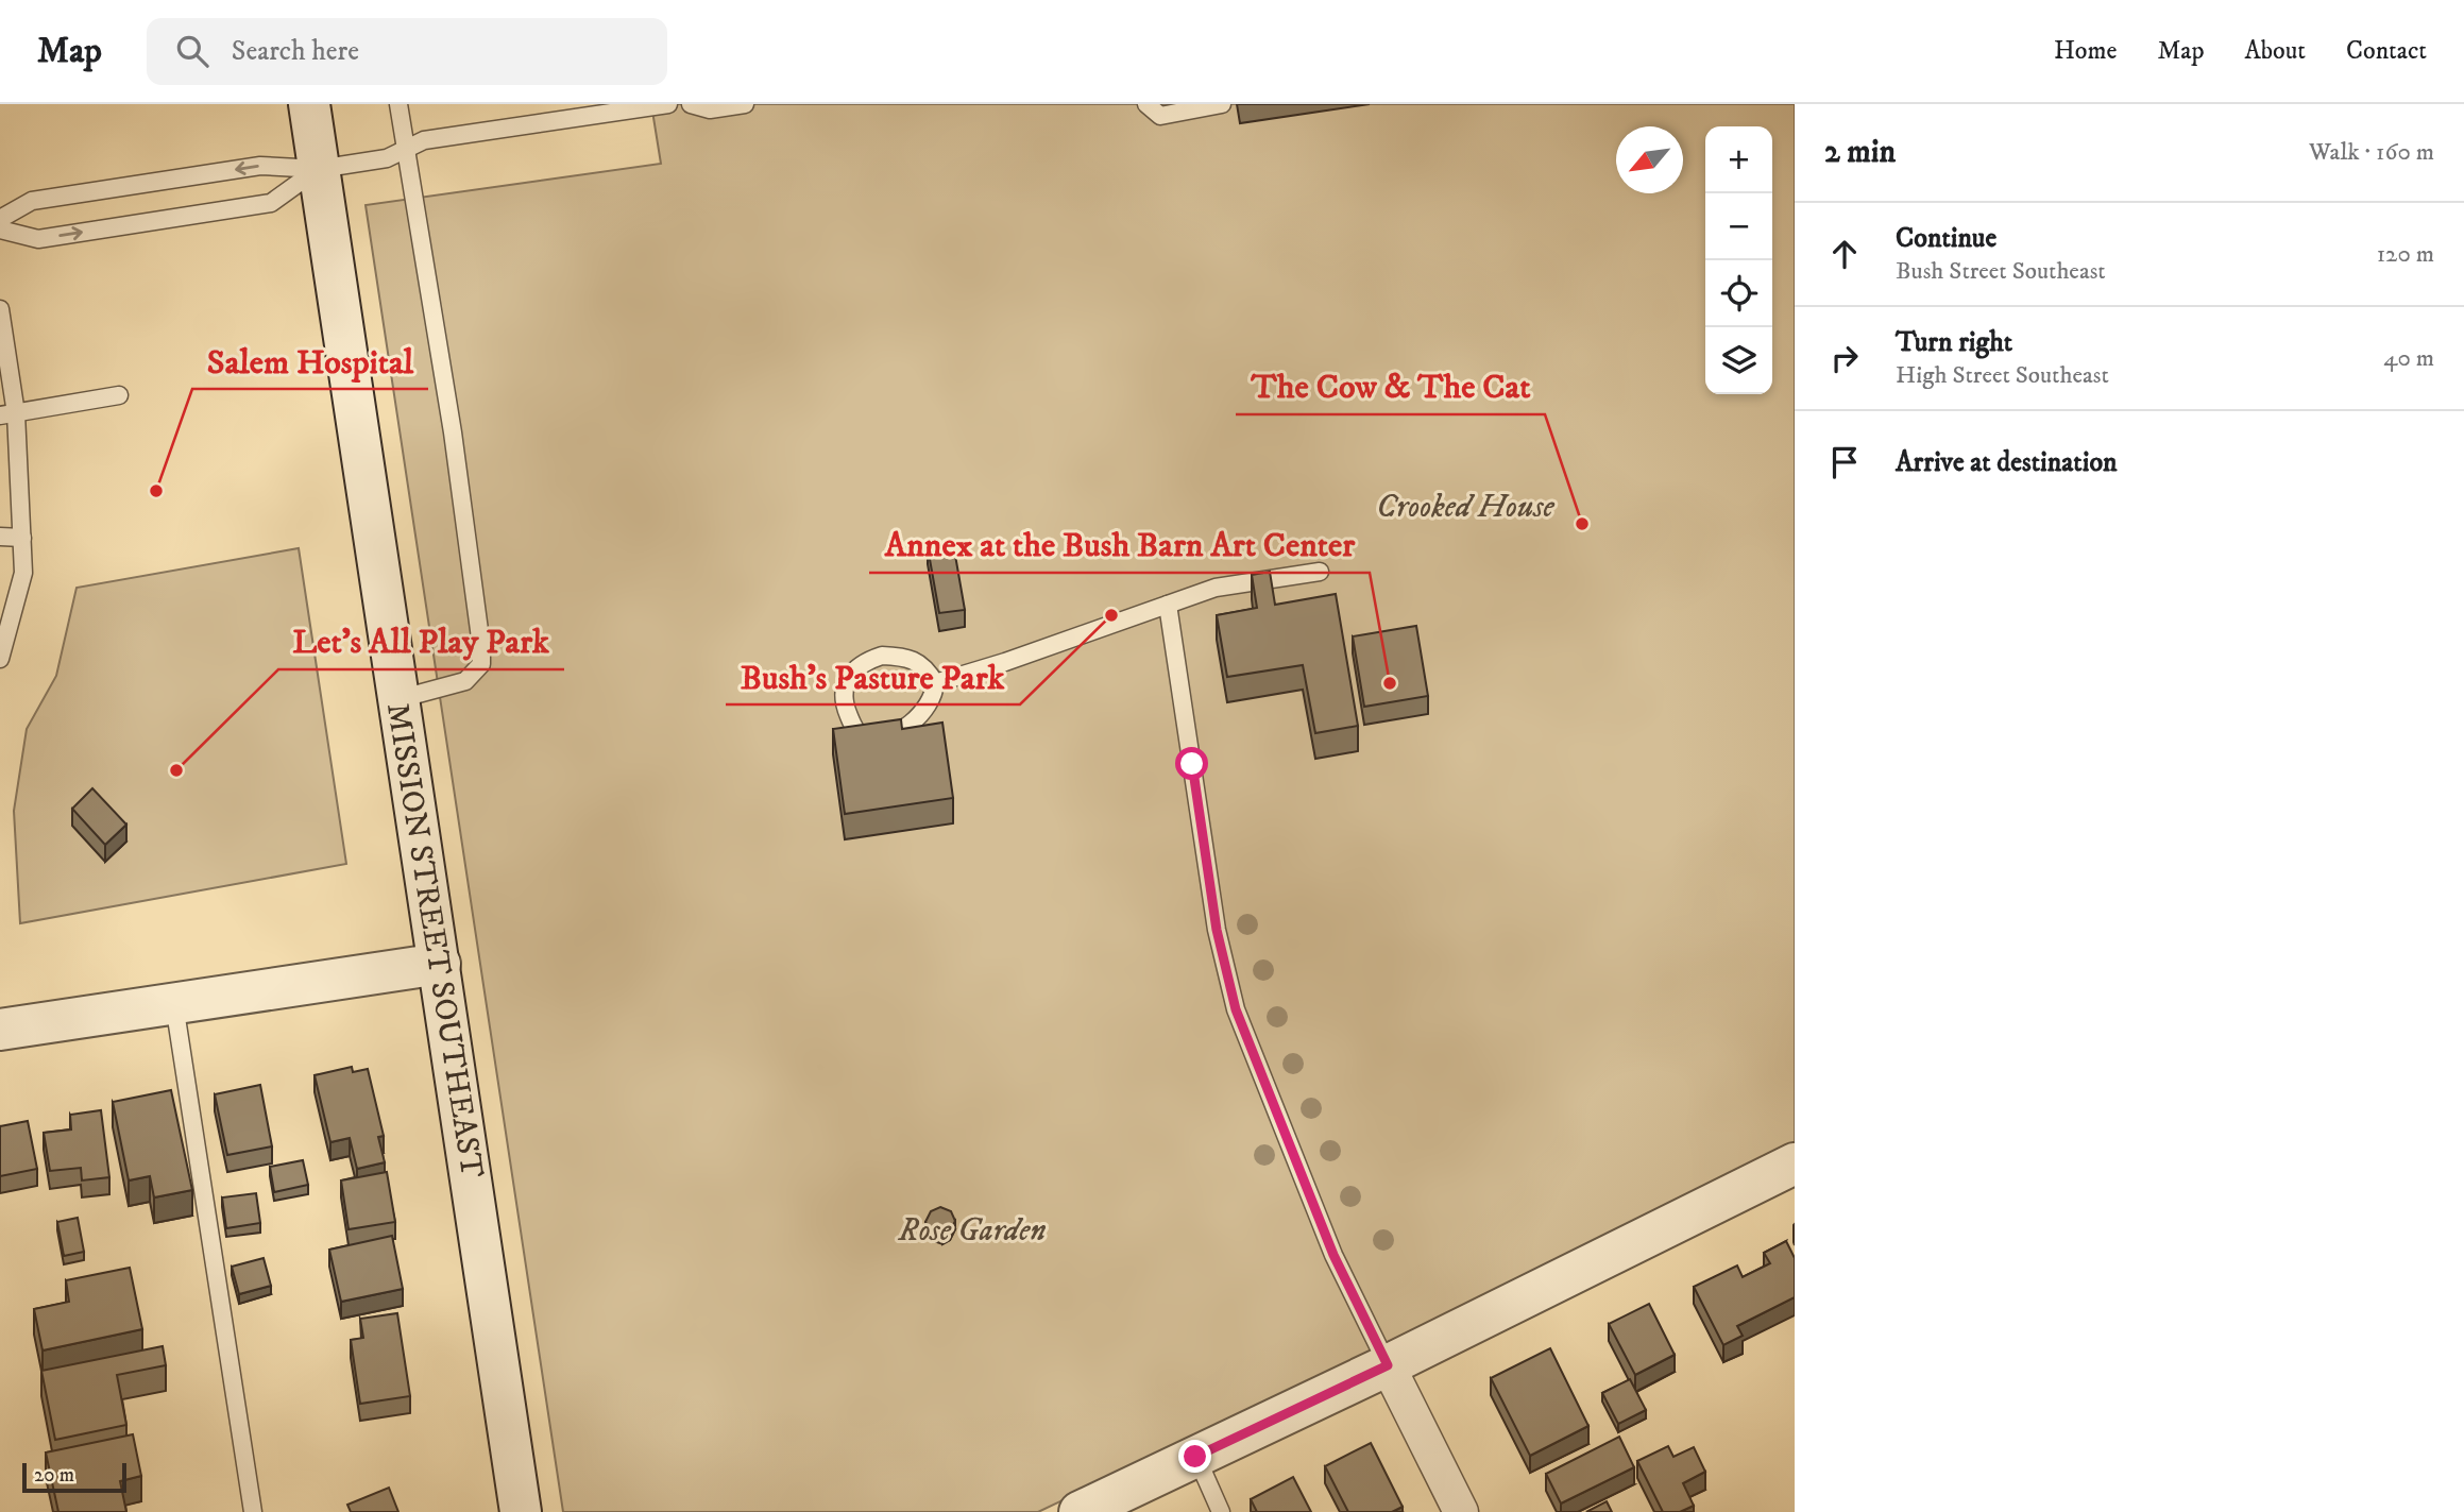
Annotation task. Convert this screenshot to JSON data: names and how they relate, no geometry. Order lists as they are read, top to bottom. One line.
{"streets":{"main road":["MISSION STREET SOUTHEAST"]},"parks":["Crooked House","Rose Garden"],"places":["Salem Hospital","The Cow & The Cat","Bush's Pasture Park","Annex at the Bush Barn Art Center","Let's All Play Park"],"scale_bar":"20 m","north":"bottom left","page":{"header":"Map","search":"Search here","nav":["Home","Map","About","Contact"],"heading":["2 min","Walk · 160 m"],"map_buttons":["+","−"],"list":[["Continue","Bush Street Southeast","120 m"],["Turn right","High Street Southeast","40 m"],"Arrive at destination"],"scale":"20 m"}}
